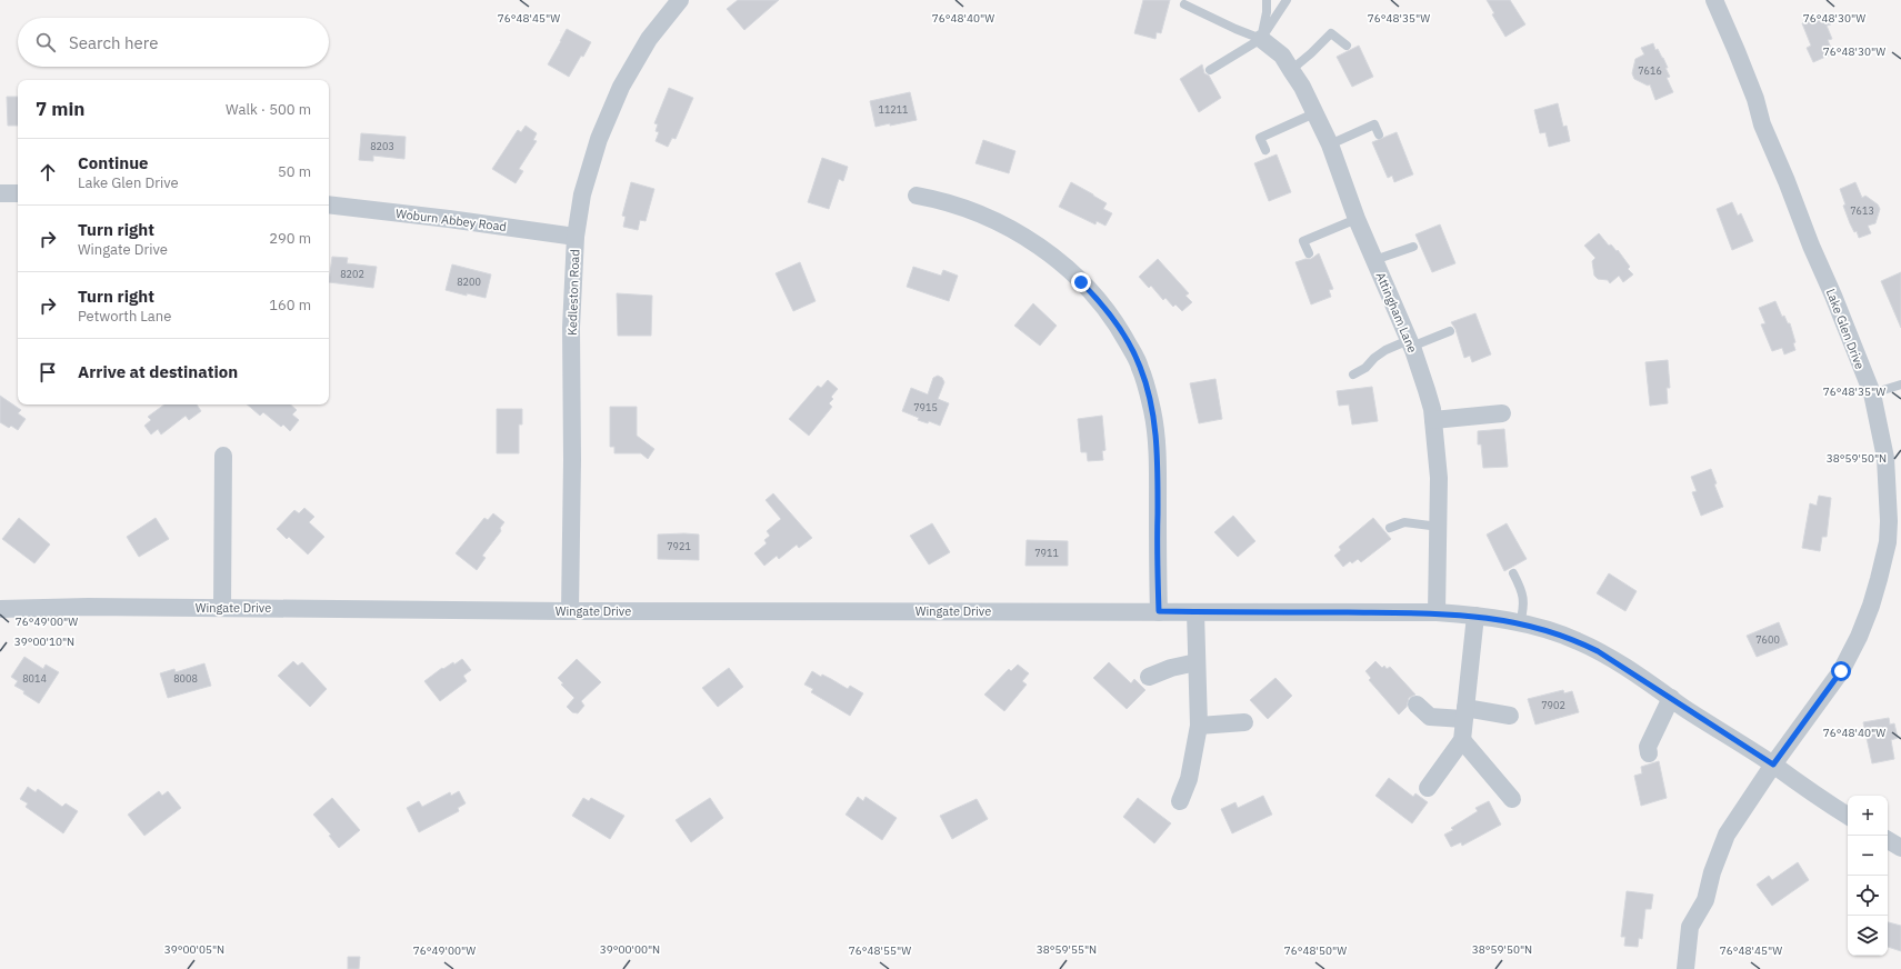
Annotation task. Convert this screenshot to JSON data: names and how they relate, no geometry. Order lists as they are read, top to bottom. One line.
{"streets":{"street":["Woburn Abbey Road","Kedleston Road","Attingham Lane","Lake Glen Drive","Wingate Drive"]},"crossings":[["Woburn Abbey Road","Kedleston Road"],["Kedleston Road","Wingate Drive"],["Attingham Lane","Wingate Drive"],["Lake Glen Drive","Wingate Drive"]],"house_numbers":["7616","11211","8203","7613","8202","8200","7915","7921","7911","7600","8014","8008","7902"],"page":{"search":"Search here","heading":["7 min","Walk · 500 m"],"list":[["Continue","Lake Glen Drive","50 m"],["Turn right","Wingate Drive","290 m"],["Turn right","Petworth Lane","160 m"],"Arrive at destination"],"map_buttons":["+","−"]},"coordinates":["76°48'45\"W","76°48'40\"W","76°48'35\"W","76°48'30\"W","38°59'50\"N","76°49'00\"W","39°00'10\"N","39°00'05\"N","39°00'00\"N","38°59'55\"N","76°48'55\"W","76°48'50\"W"]}
